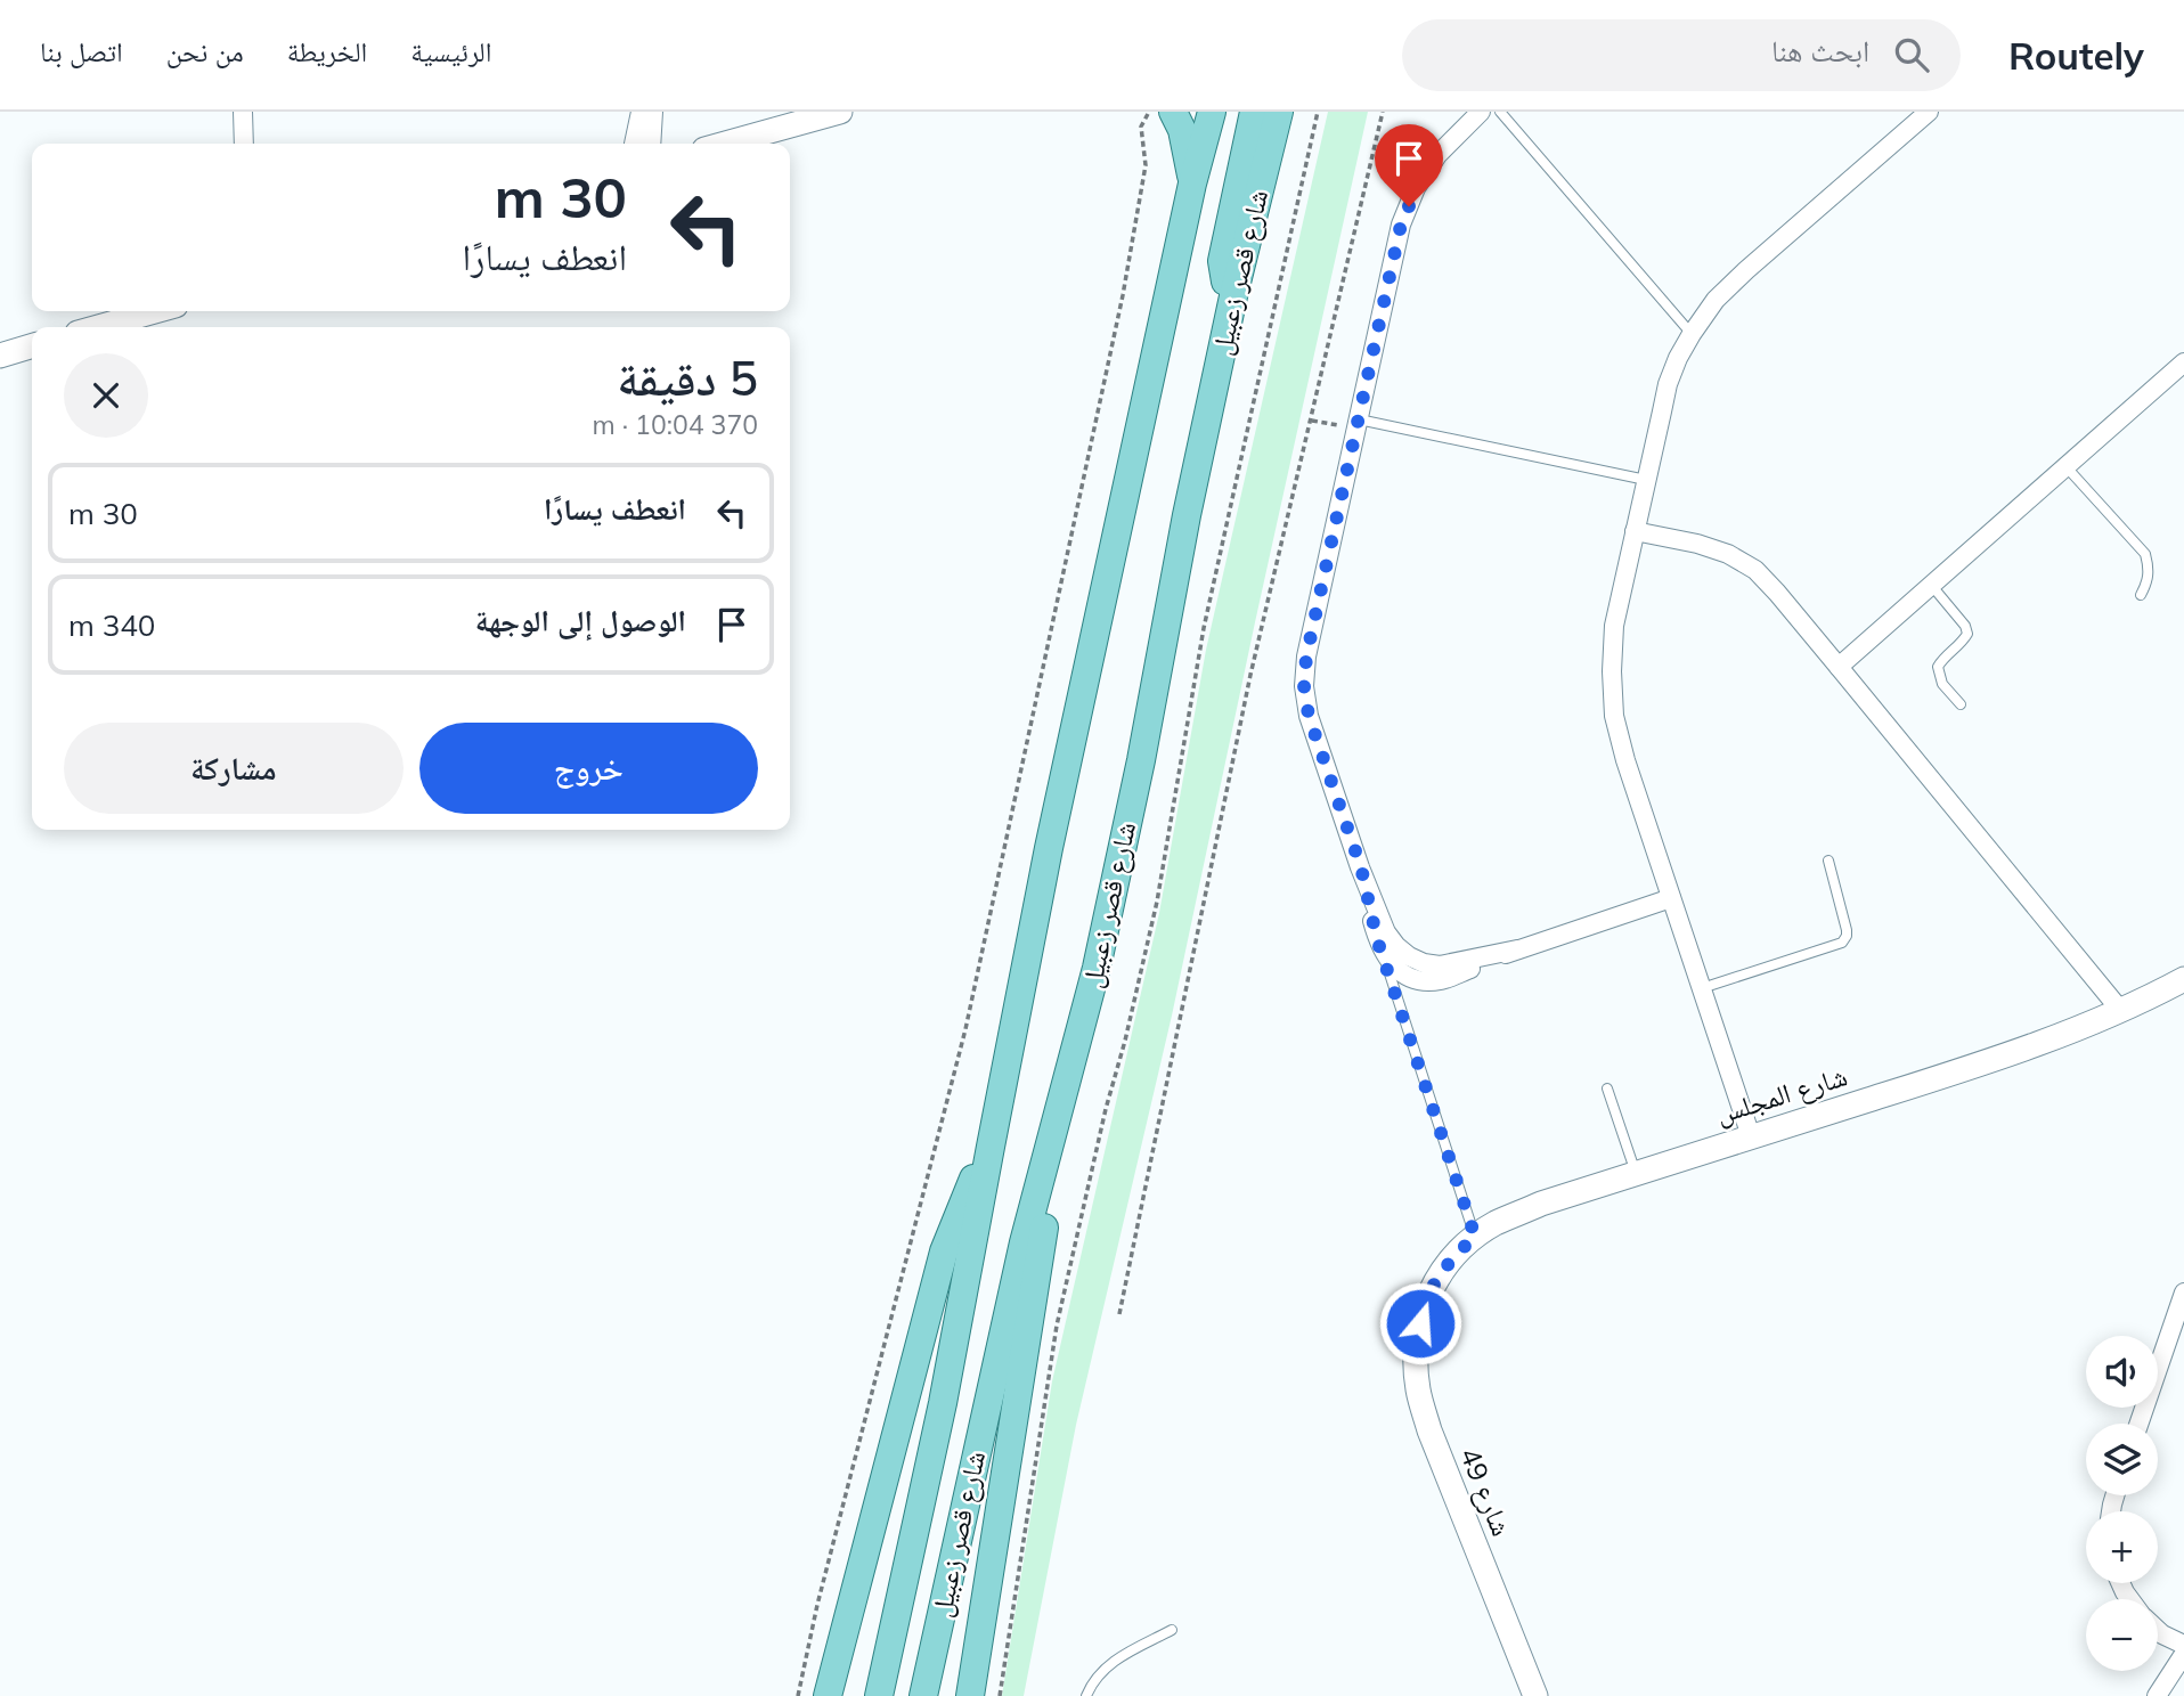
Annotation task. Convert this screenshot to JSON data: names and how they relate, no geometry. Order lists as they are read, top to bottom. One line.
{"streets":{"main road":["شارع قصر زعبيل"],"street":["شارع المجلس","شارع 49"]},"crossings":[["شارع المجلس","شارع 49"]],"page":{"header":"Routely","search":"ابحث هنا","nav":["الرئيسية","الخريطة","من نحن","اتصل بنا"],"turn":["30 m","انعطف يسارًا"],"heading":["5 دقيقة","370 m · 10:04"],"list":[{"name":"انعطف يسارًا","value":"30 m"},{"name":"الوصول إلى الوجهة","value":"340 m"}],"buttons":["خروج","مشاركة"],"map_buttons":["+","−"]}}
